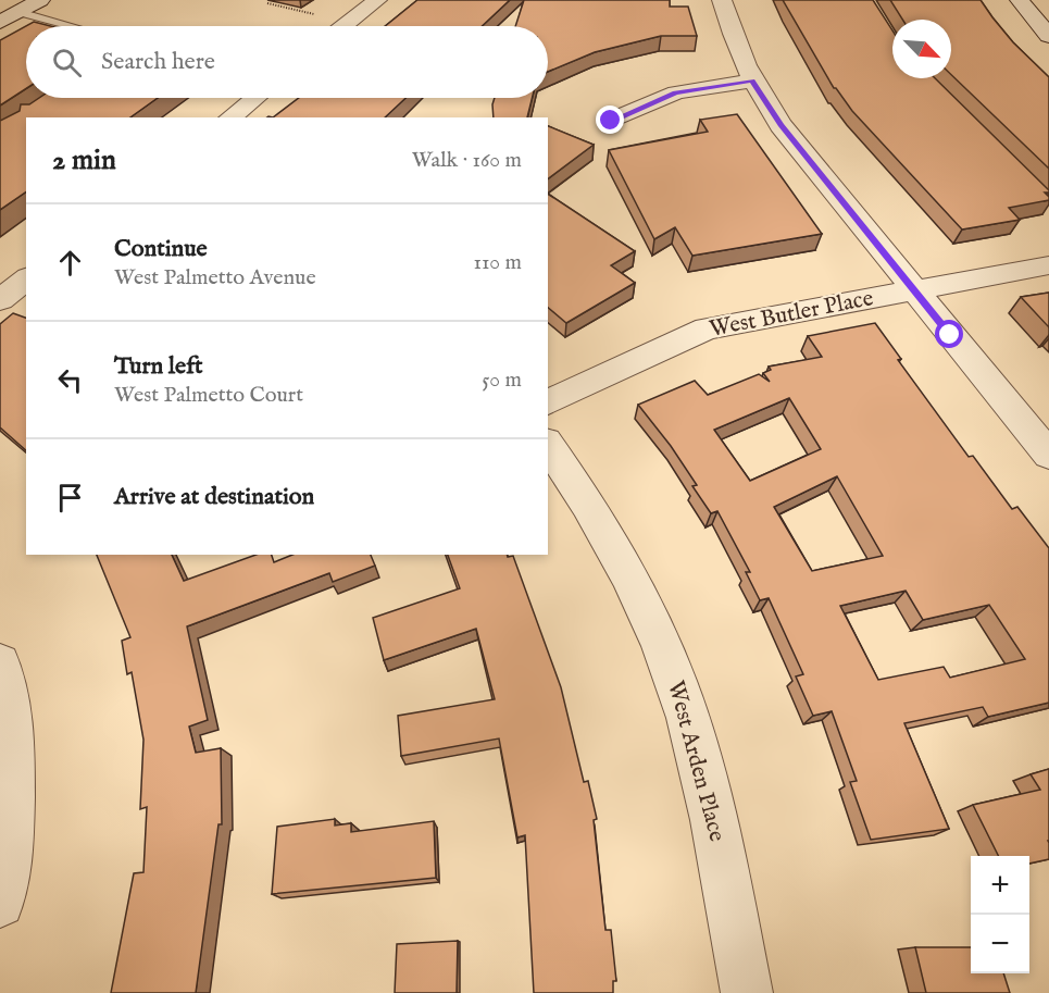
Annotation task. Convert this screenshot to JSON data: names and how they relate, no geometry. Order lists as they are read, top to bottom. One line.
{"streets":{"street":["West Butler Place","West Arden Place"]},"north":"bottom right","page":{"search":"Search here","heading":["2 min","Walk · 160 m"],"list":[["Continue","West Palmetto Avenue","110 m"],["Turn left","West Palmetto Court","50 m"],"Arrive at destination"],"map_buttons":["+","−"]}}
